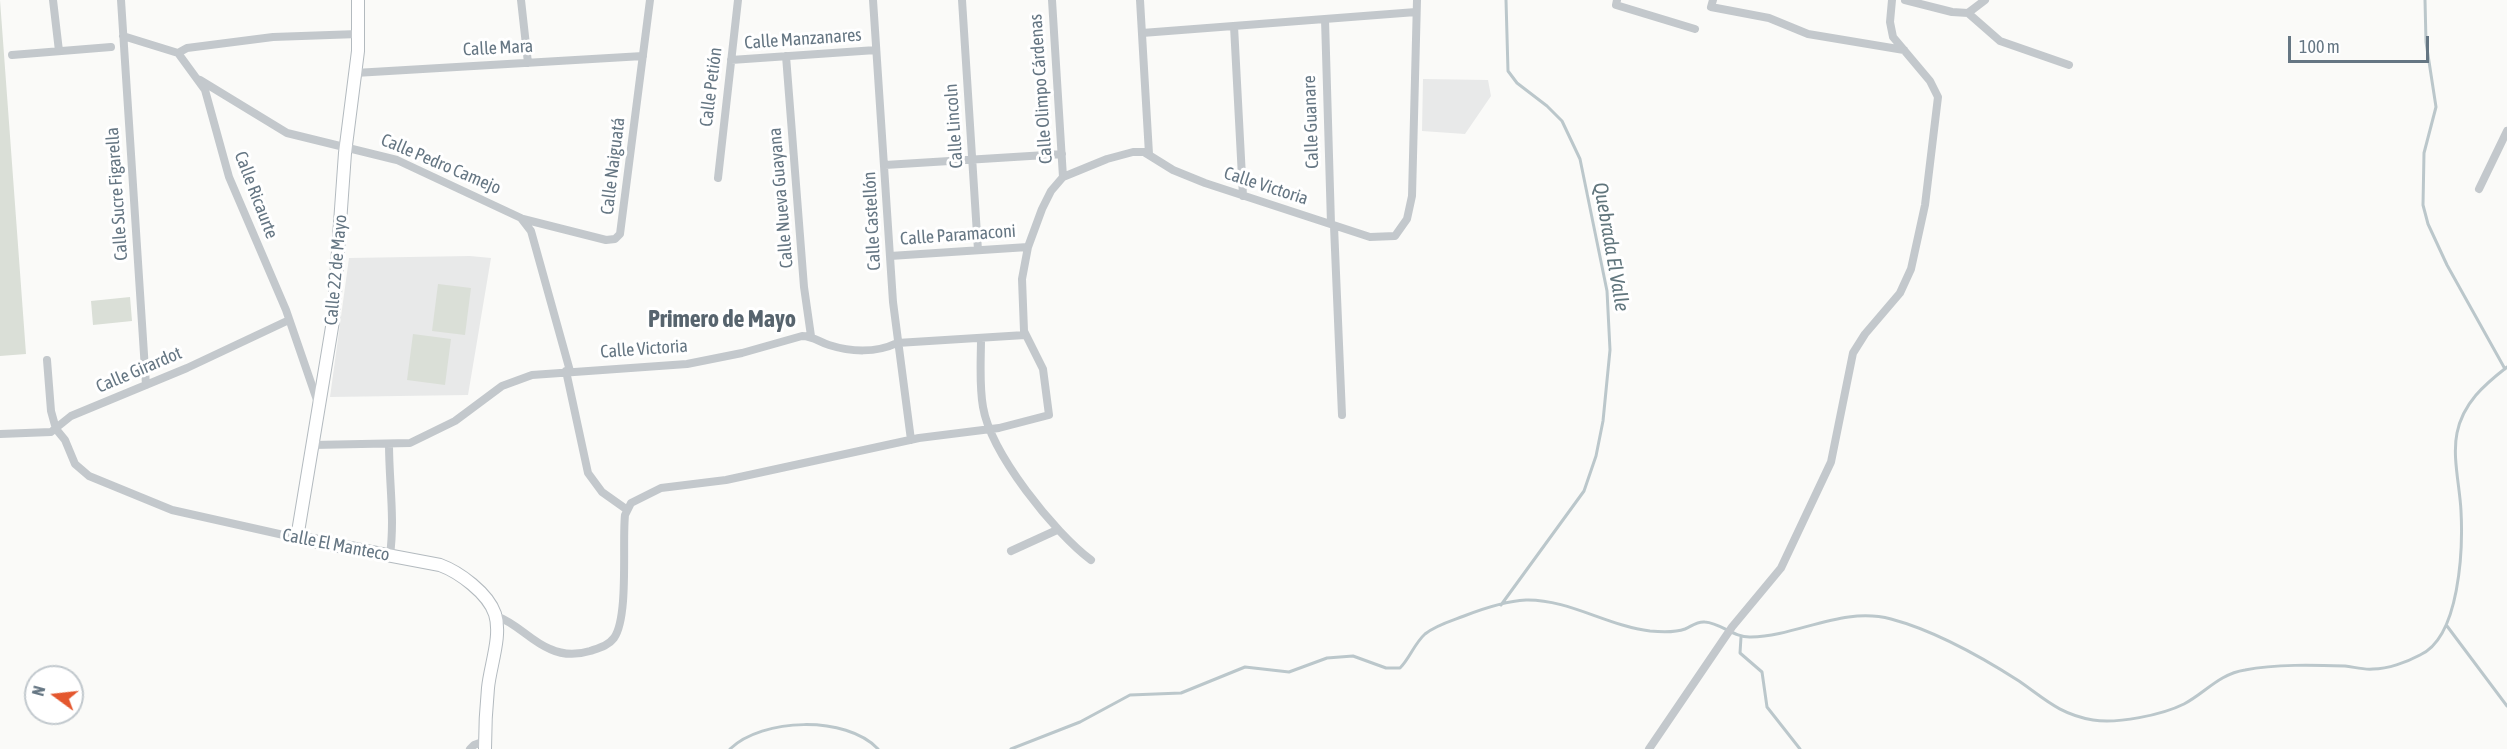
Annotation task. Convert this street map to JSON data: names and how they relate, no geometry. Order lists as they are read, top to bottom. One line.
{"streets":{"street":["Calle Manzanares","Calle Mara","Calle Petión","Calle Olimpo Cárdenas","Calle Guanare","Calle Lincoln","Calle Pedro Camejo","Calle Naiguatá","Calle Victoria","Calle Sucre Figarella","Calle Ricaurte","Calle Nueva Guayana","Calle Castellón","Calle Paramaconi","Calle 22 de Mayo","Calle Girardot","Calle El Manteco"]},"crossings":[["Calle Manzanares","Calle Petión"],["Calle Manzanares","Calle Nueva Guayana"],["Calle Manzanares","Calle Castellón"],["Calle Mara","Calle Naiguatá"],["Calle Mara","Calle 22 de Mayo"],["Calle Guanare","Calle Victoria"],["Calle Lincoln","Calle Paramaconi"],["Calle Pedro Camejo","Calle Naiguatá"],["Calle Pedro Camejo","Calle Ricaurte"],["Calle Pedro Camejo","Calle 22 de Mayo"],["Calle Victoria","Calle Nueva Guayana"],["Calle Victoria","Calle 22 de Mayo"],["Calle Sucre Figarella","Calle Girardot"],["Calle Ricaurte","Calle 22 de Mayo"],["Calle Ricaurte","Calle Girardot"],["Calle Castellón","Calle Paramaconi"],["Calle 22 de Mayo","Calle El Manteco"],["Calle Girardot","Calle El Manteco"]],"districts":["Primero de Mayo"],"water":["Quebrada El Valle"],"scale_bar":"100 m","north":"left"}
